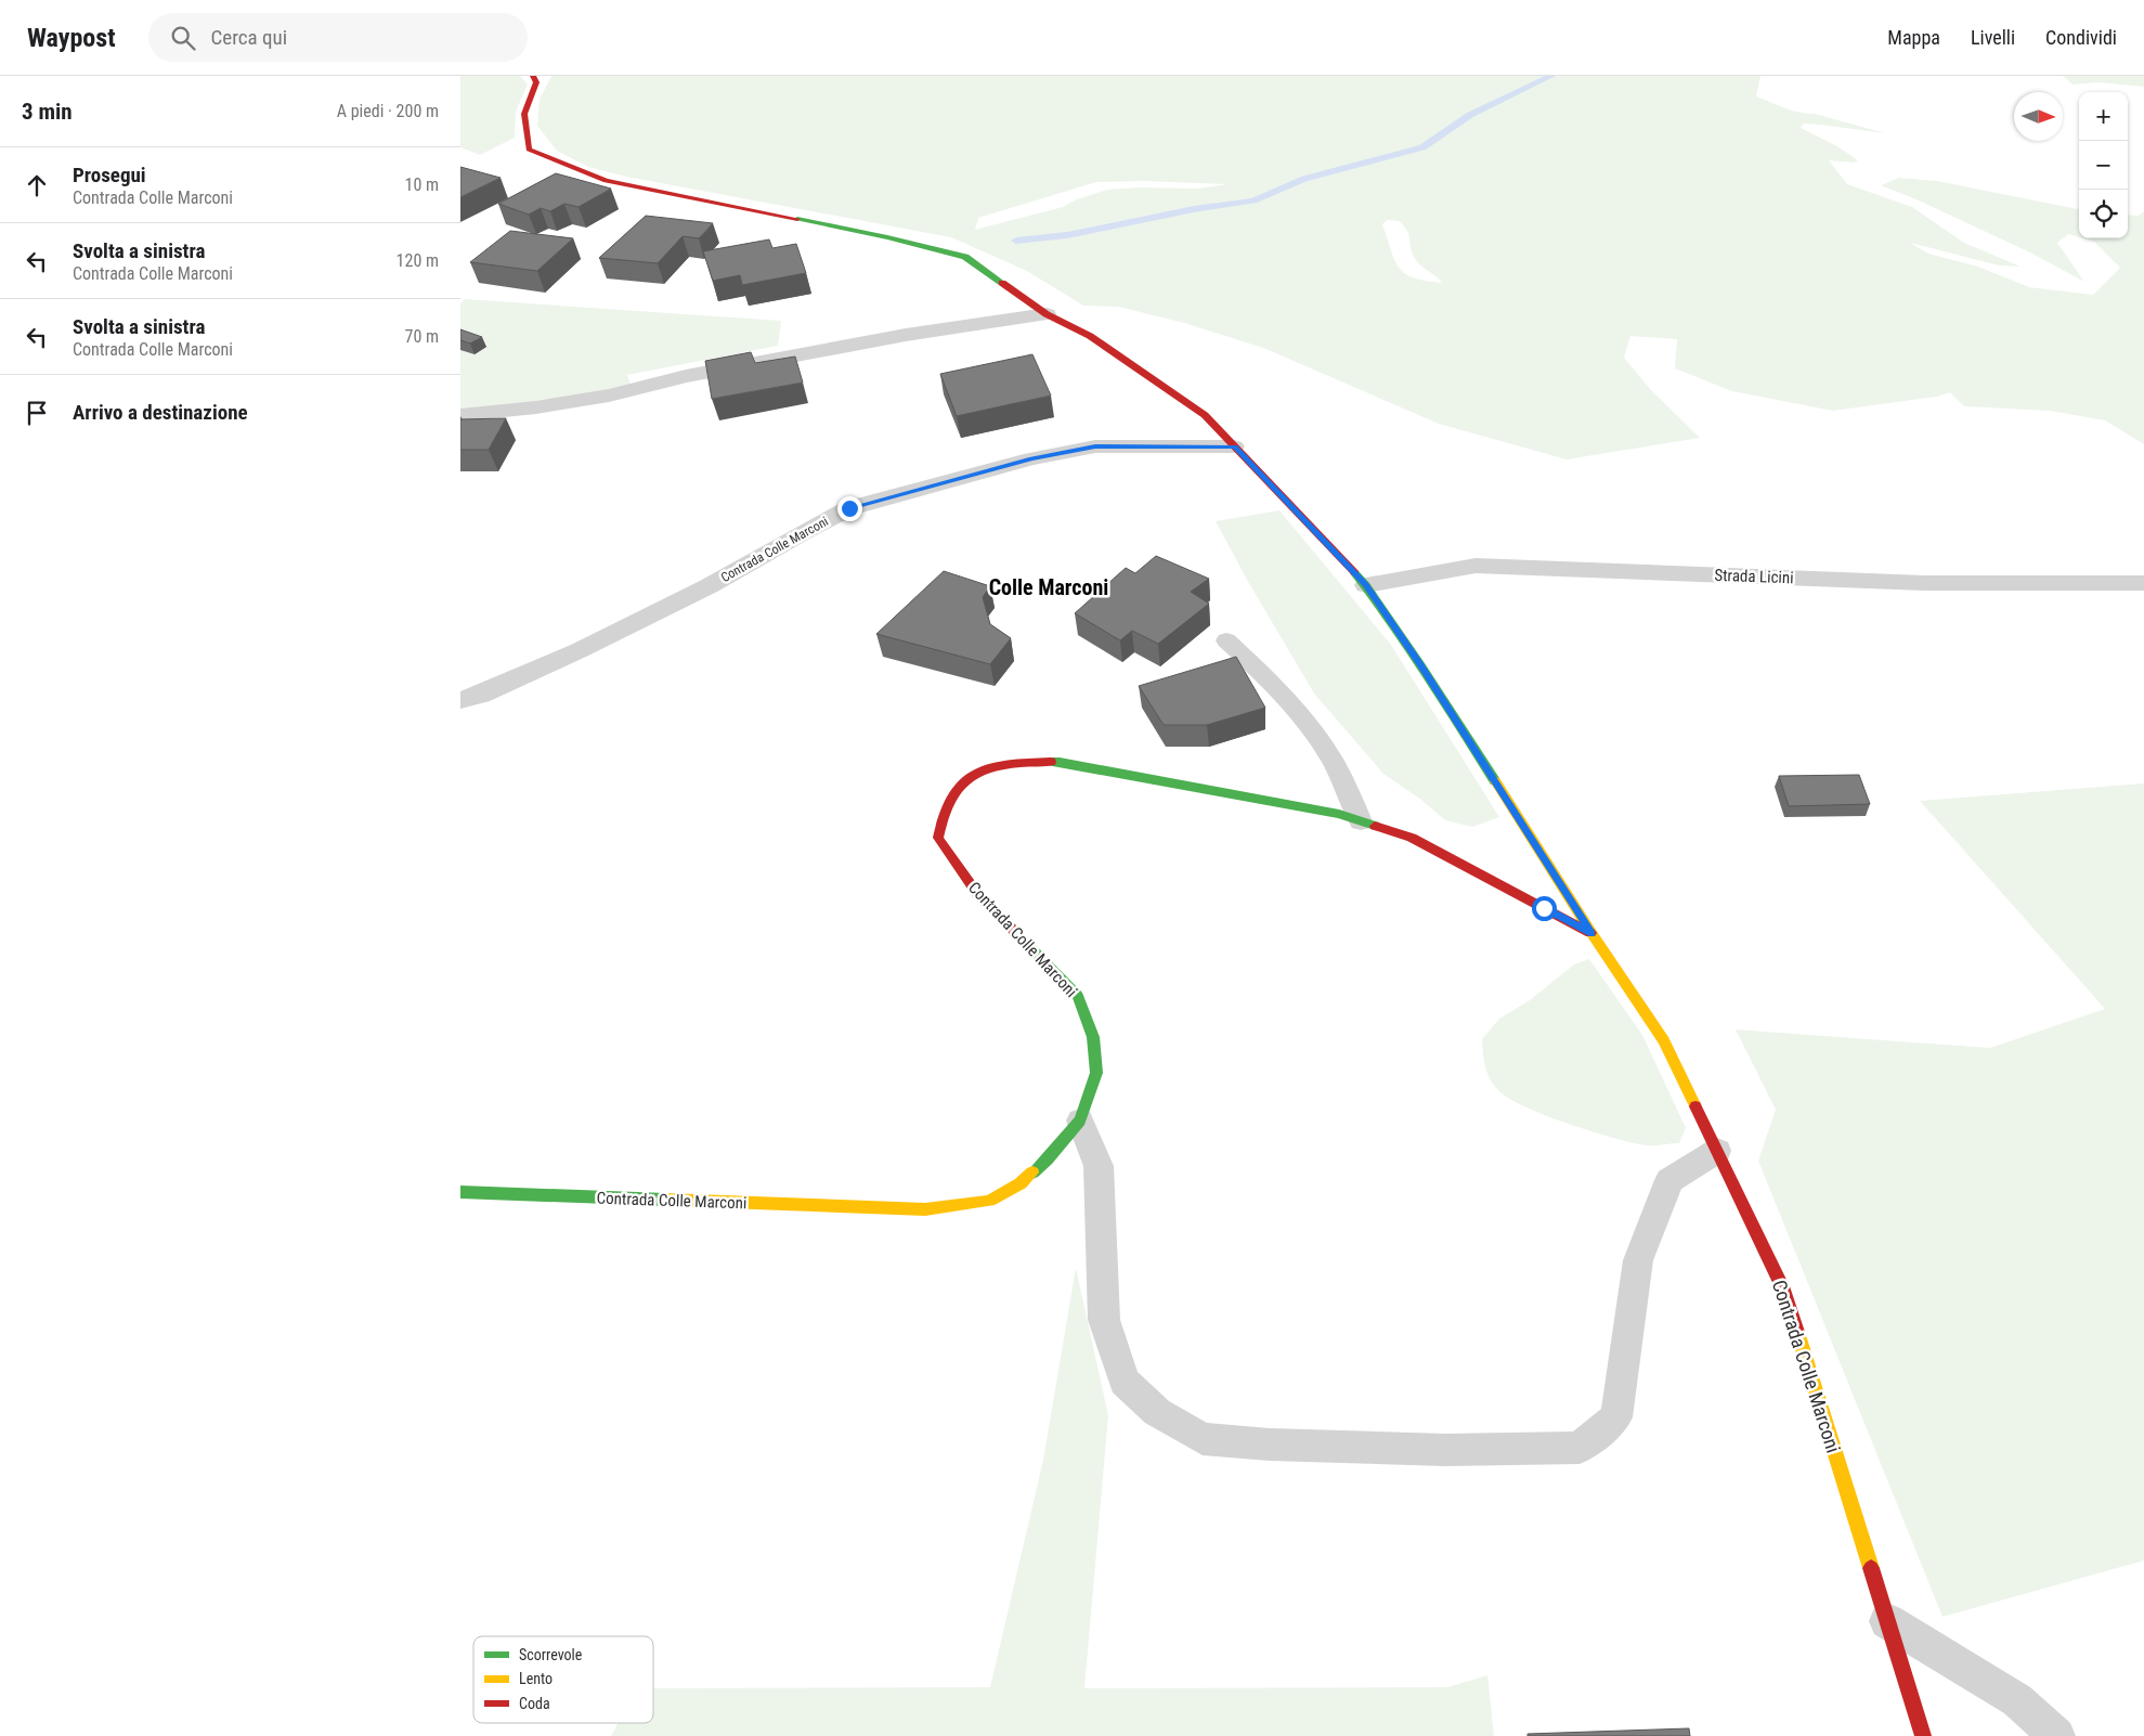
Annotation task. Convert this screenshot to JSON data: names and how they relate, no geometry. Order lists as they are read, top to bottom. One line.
{"streets":{"street":["Contrada Colle Marconi","Strada Licini"]},"crossings":[["Contrada Colle Marconi","Strada Licini"]],"districts":["Colle Marconi"],"legend":["Scorrevole","Lento","Coda"],"north":"right","page":{"header":"Waypost","search":"Cerca qui","nav":["Mappa","Livelli","Condividi"],"heading":["3 min","A piedi · 200 m"],"map_buttons":["+","−"],"list":[["Prosegui","Contrada Colle Marconi","10 m"],["Svolta a sinistra","Contrada Colle Marconi","120 m"],["Svolta a sinistra","Contrada Colle Marconi","70 m"],"Arrivo a destinazione"]}}
